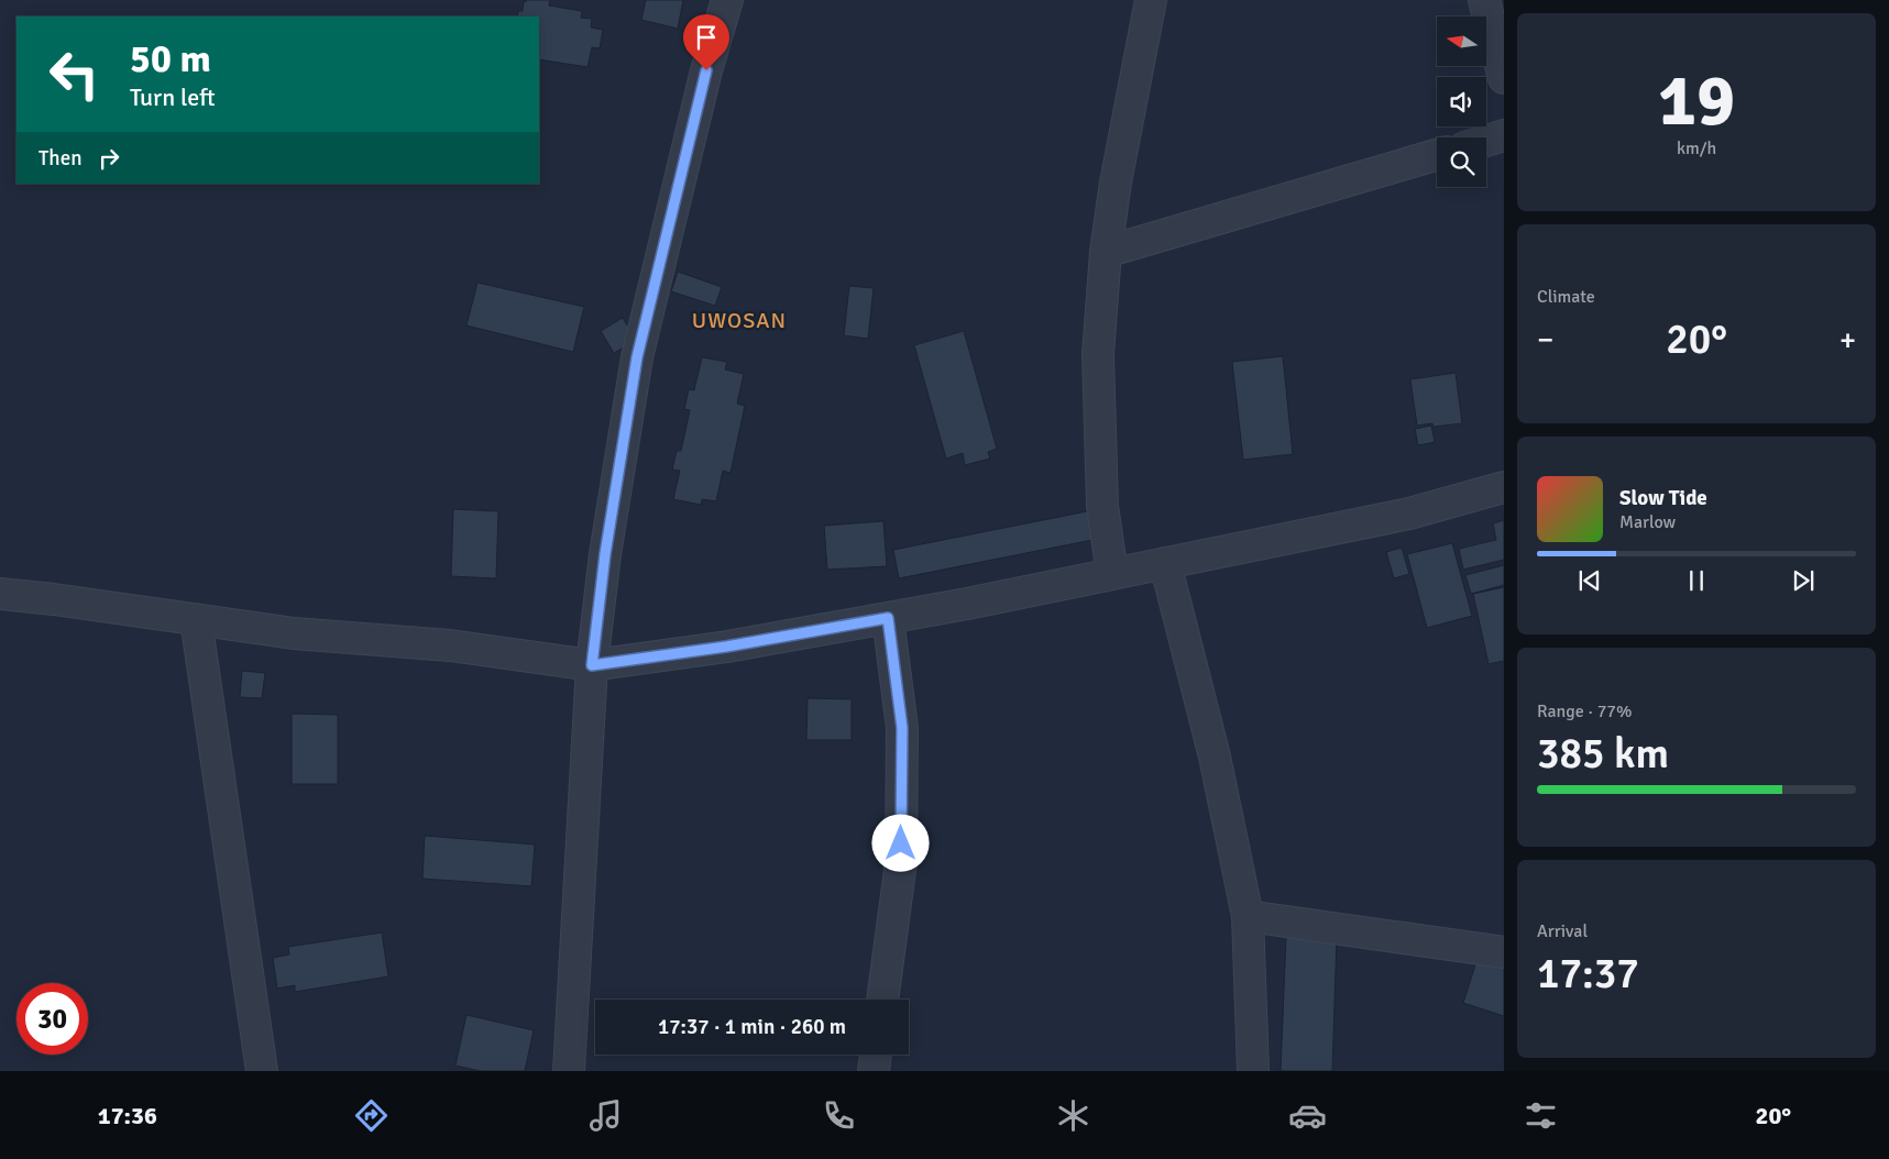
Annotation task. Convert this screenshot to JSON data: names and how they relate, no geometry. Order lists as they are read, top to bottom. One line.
{"districts":["UWOSAN"],"north":"left","page":{"tile":[["19","km/h"],"Climate",["Range · 77%","385 km"],["Arrival","17:37"]],"turn":["50 m","Turn left"],"then":"Then","heat":["−","20°","+"],"song":["Slow Tide","Marlow"],"limit":"30","trip":"17:37 · 1 min · 260 m","tabs":["17:36","20°"]}}
